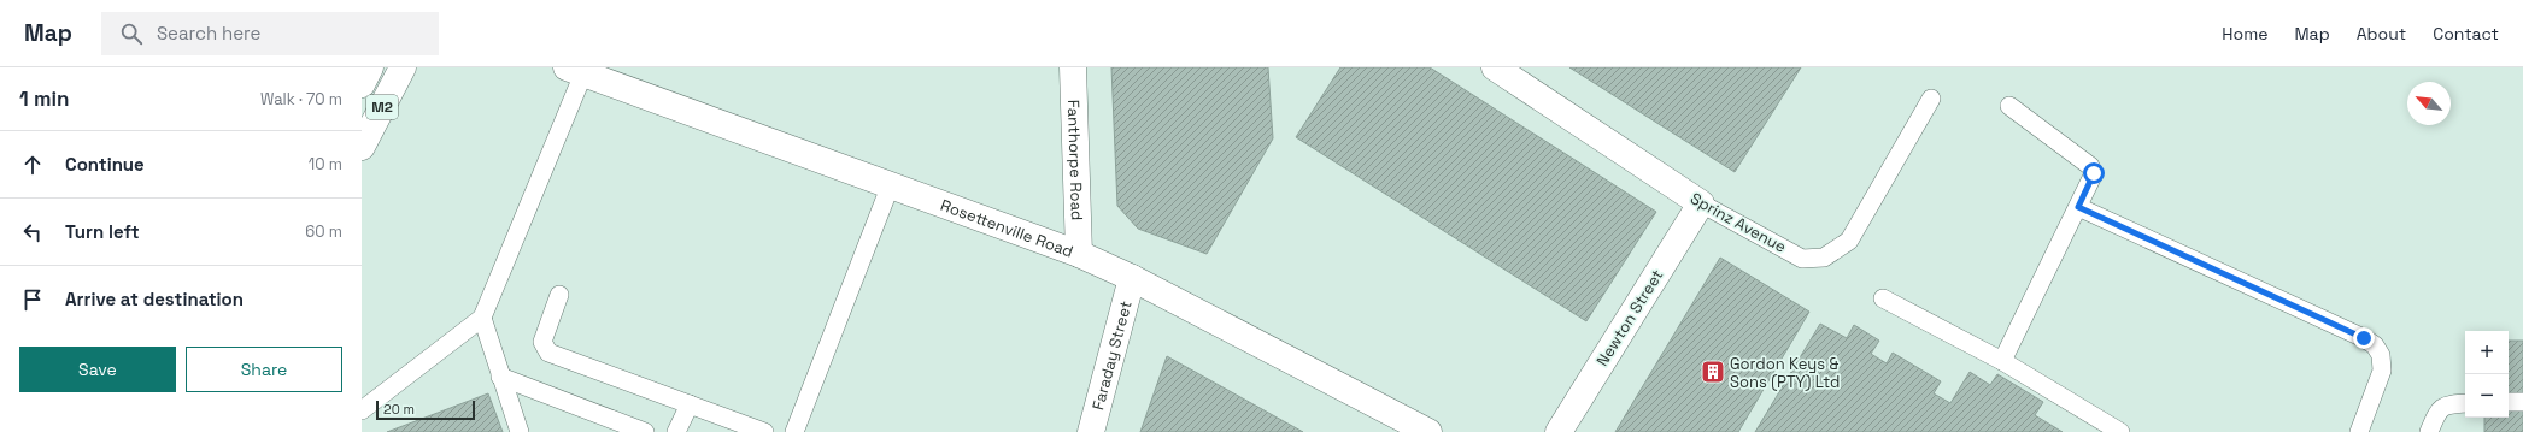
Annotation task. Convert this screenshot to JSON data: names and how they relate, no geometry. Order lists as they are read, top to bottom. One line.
{"streets":{"main road":["M2","Fanthorpe Road","Sprinz Avenue","Rosettenville Road","Newton Street","Faraday Street"]},"crossings":[["Fanthorpe Road","Rosettenville Road"],["Sprinz Avenue","Newton Street"],["Rosettenville Road","Faraday Street"]],"places":{"building":["Gordon Keys & Sons (PTY) Ltd"]},"scale_bar":"20 m","north":"top left","page":{"header":"Map","search":"Search here","nav":["Home","Map","About","Contact"],"heading":["1 min","Walk · 70 m"],"list":[["Continue","10 m"],["Turn left","60 m"],"Arrive at destination"],"map_buttons":["+","−"],"buttons":["Save","Share"],"scale":"20 m"}}
